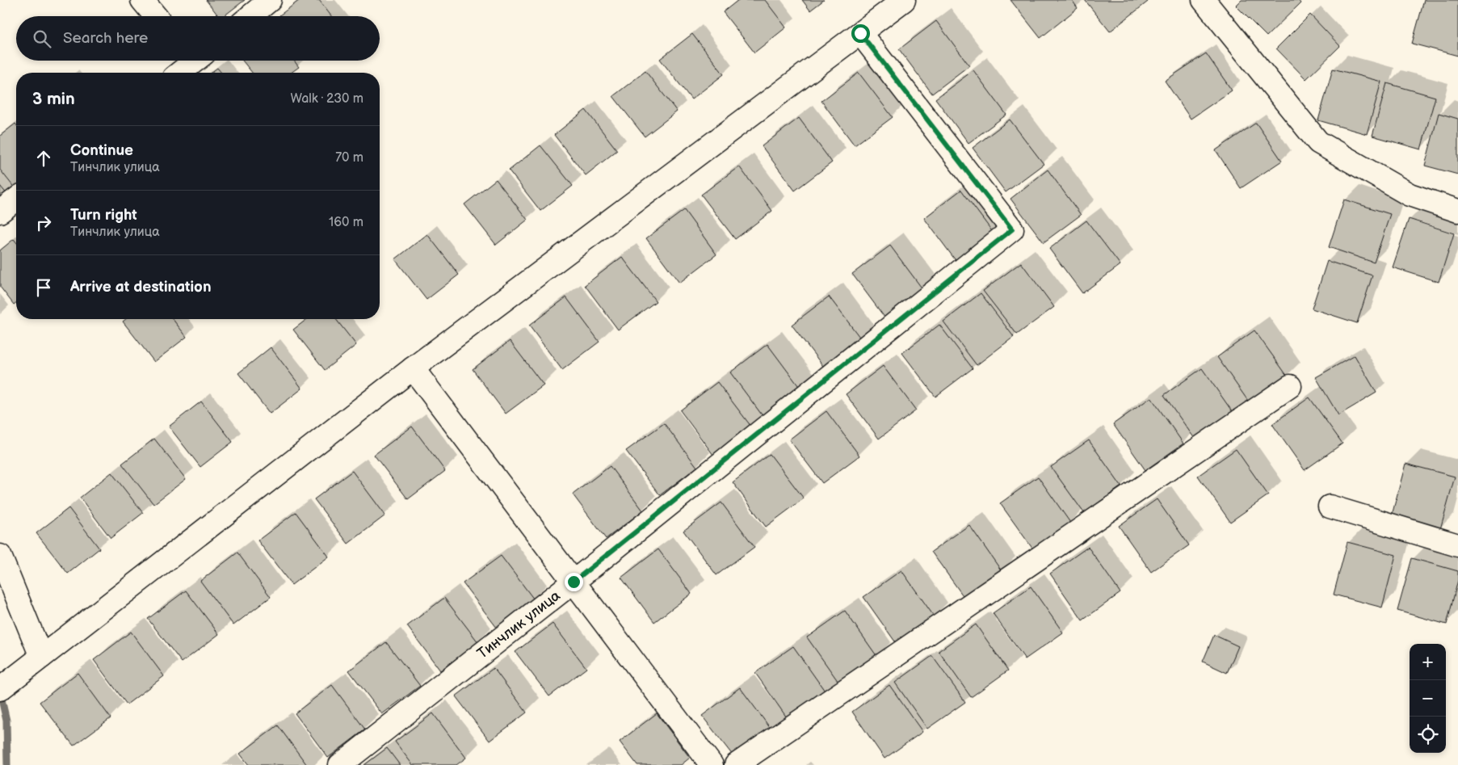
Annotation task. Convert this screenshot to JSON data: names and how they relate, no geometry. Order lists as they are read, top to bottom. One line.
{"streets":{"street":["Тинчлик улица"]},"page":{"search":"Search here","heading":["3 min","Walk · 230 m"],"list":[["Continue","Тинчлик улица","70 m"],["Turn right","Тинчлик улица","160 m"],"Arrive at destination"],"map_buttons":["+","−"]}}
